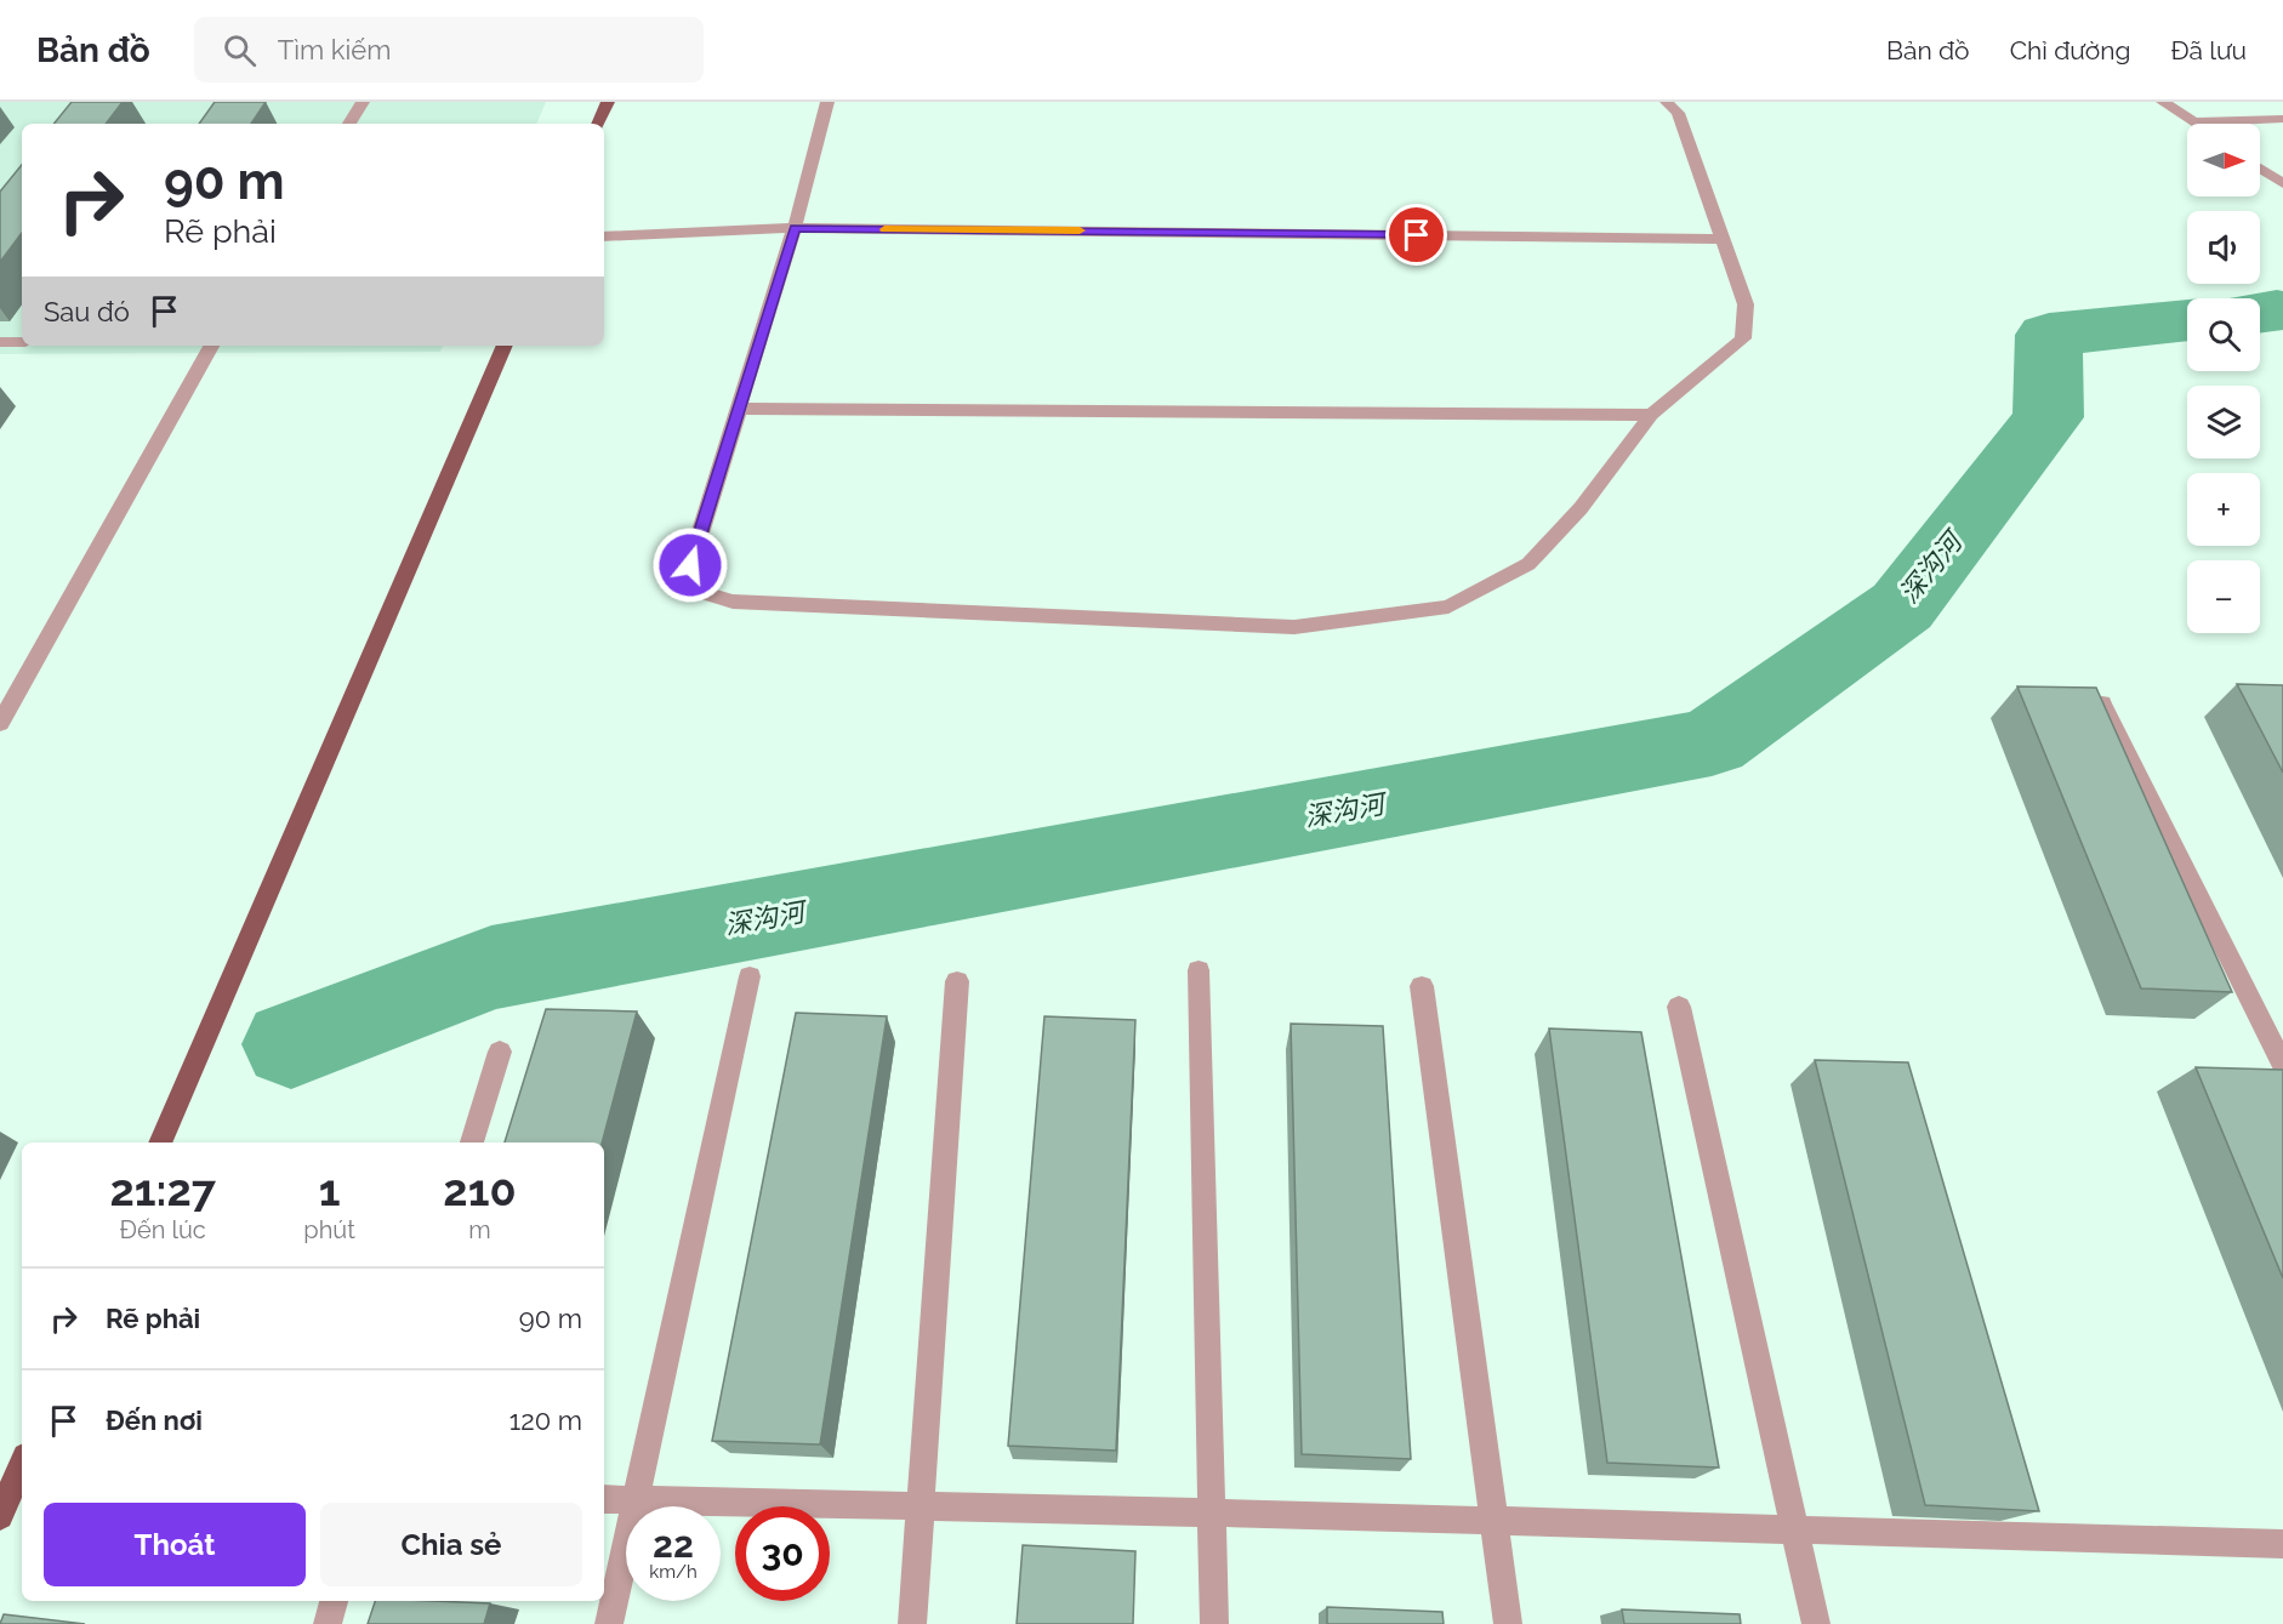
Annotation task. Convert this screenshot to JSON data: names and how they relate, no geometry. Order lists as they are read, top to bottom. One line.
{"water":["深沟河"],"north":"right","page":{"header":"Bản đồ","search":"Tìm kiếm","nav":["Bản đồ","Chỉ đường","Đã lưu"],"map_buttons":["+","−"],"turn":["90 m","Rẽ phải"],"then":"Sau đó","eta":["21:27","Đến lúc","1","phút","210","m"],"list":[{"name":"Rẽ phải","value":"90 m"},{"name":"Đến nơi","value":"120 m"}],"buttons":["Thoát","Chia sẻ"],"speed":"22 km/h","limit":"30"}}
